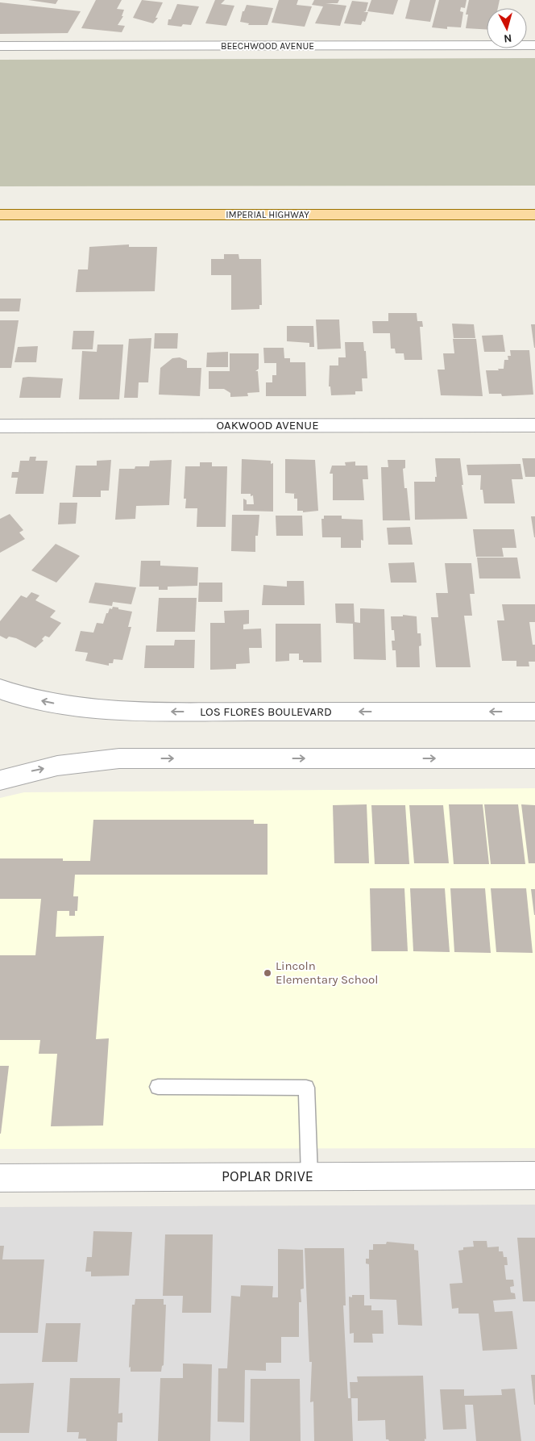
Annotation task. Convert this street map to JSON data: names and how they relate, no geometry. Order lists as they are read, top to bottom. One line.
{"streets":{"main road":["IMPERIAL HIGHWAY"],"street":["BEECHWOOD AVENUE","OAKWOOD AVENUE","LOS FLORES BOULEVARD","POPLAR DRIVE"]},"places":["Lincoln Elementary School"],"north":"bottom"}
